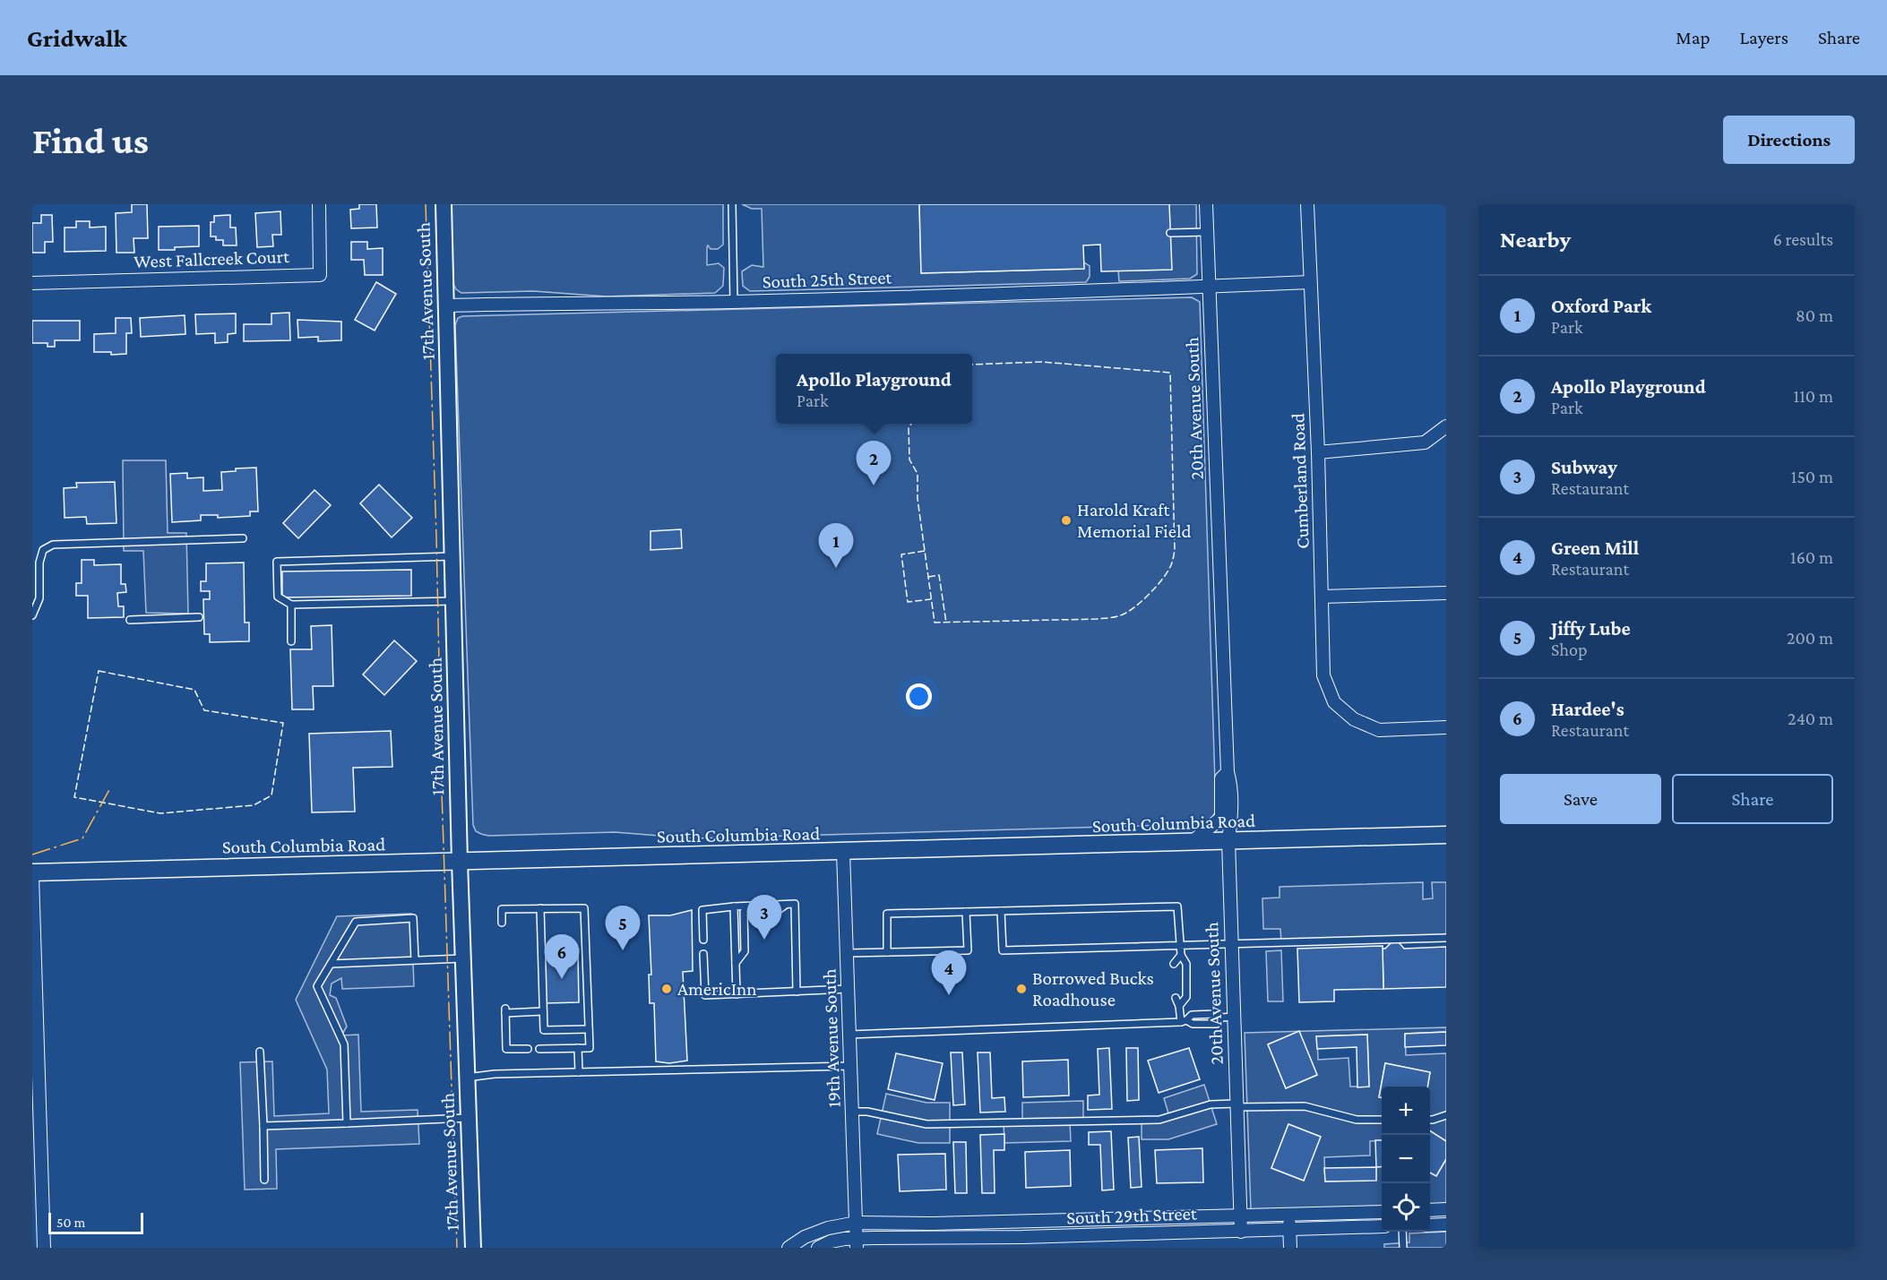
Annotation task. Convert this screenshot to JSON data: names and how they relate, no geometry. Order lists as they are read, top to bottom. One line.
{"streets":{"main road":["South Columbia Road"],"street":["West Fallcreek Court","South 25th Street","17th Avenue South","20th Avenue South","Cumberland Road","19th Avenue South","South 29th Street"]},"crossings":[["South 25th Street","17th Avenue South"],["South 25th Street","20th Avenue South"],["South 25th Street","Cumberland Road"],["17th Avenue South","South Columbia Road"],["20th Avenue South","South Columbia Road"],["20th Avenue South","South 29th Street"],["South Columbia Road","19th Avenue South"],["19th Avenue South","South 29th Street"]],"places":["Harold Kraft Memorial Field","AmericInn","Borrowed Bucks Roadhouse"],"scale_bar":"50 m","page":{"header":"Gridwalk","nav":["Map","Layers","Share"],"buttons":["Directions",["Save","Share"]],"title":"Find us","heading":["Nearby","6 results"],"list":[{"mark":"1","name":"Oxford Park","note":"Park","value":"80 m"},{"mark":"2","name":"Apollo Playground","note":"Park","value":"110 m"},{"mark":"3","name":"Subway","note":"Restaurant","value":"150 m"},{"mark":"4","name":"Green Mill","note":"Restaurant","value":"160 m"},{"mark":"5","name":"Jiffy Lube","note":"Shop","value":"200 m"},{"mark":"6","name":"Hardee's","note":"Restaurant","value":"240 m"}],"popup":["Apollo Playground","Park"],"pins":["2","1","3","5","6","4"],"map_buttons":["+","−"],"scale":"50 m"}}
